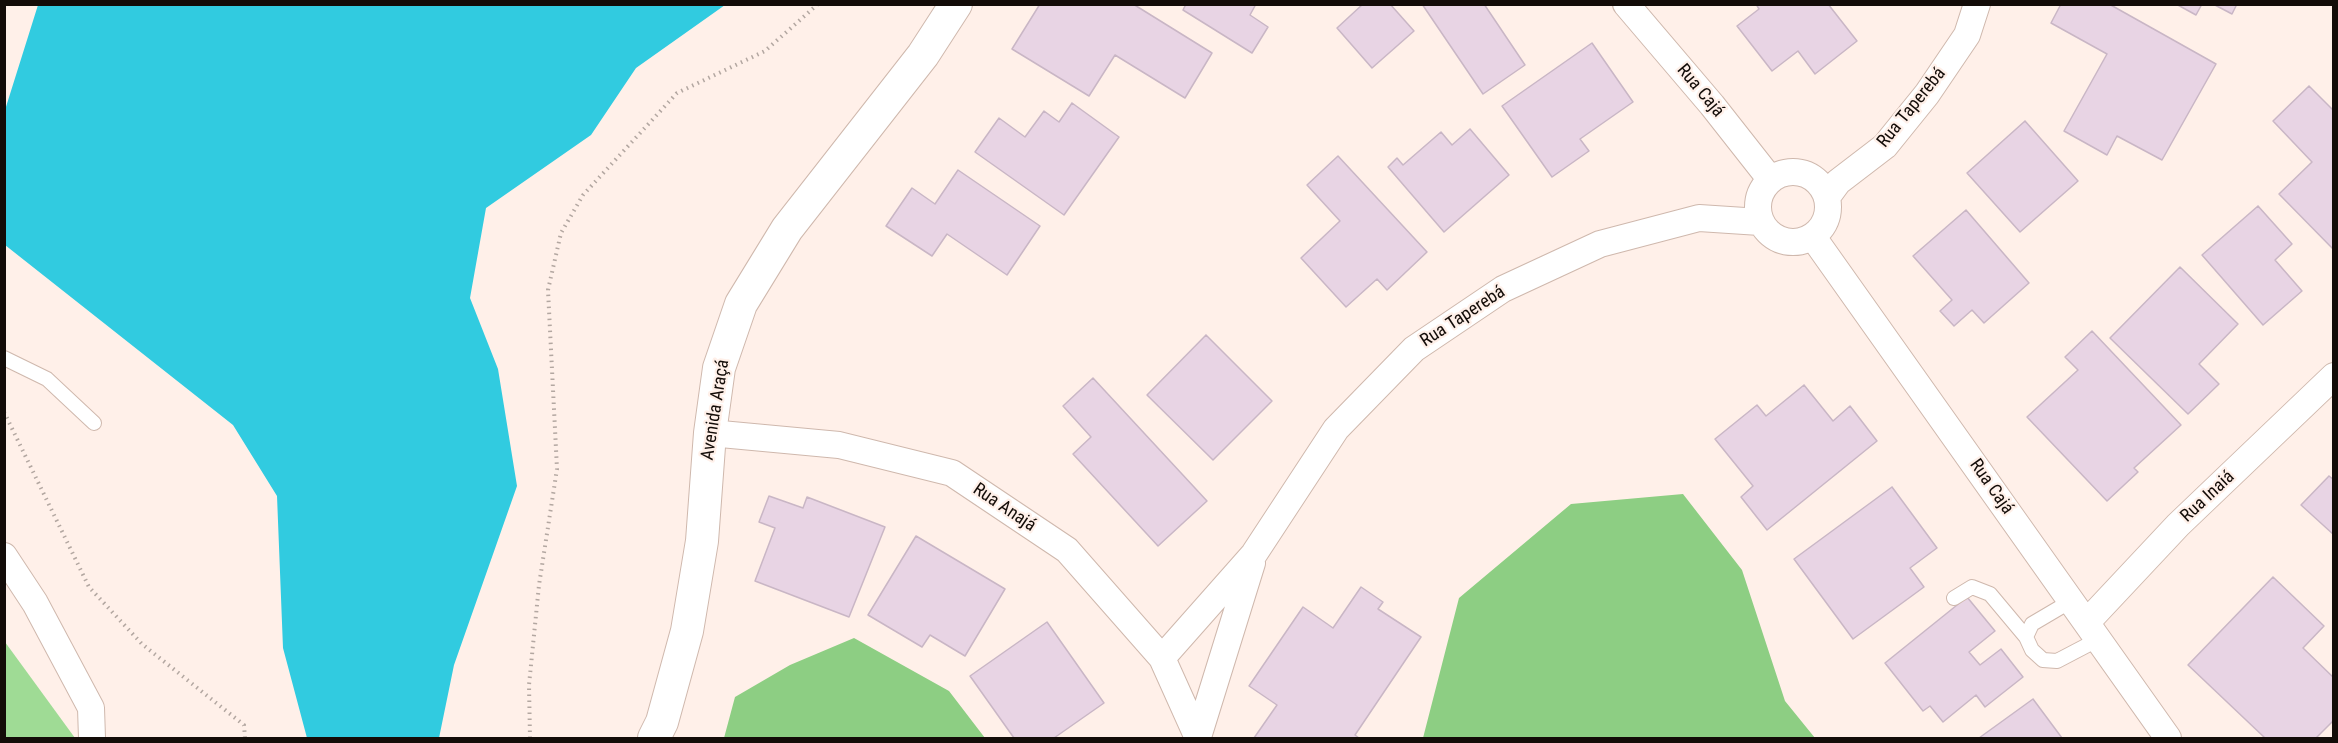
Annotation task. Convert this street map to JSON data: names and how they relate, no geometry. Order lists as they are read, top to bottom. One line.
{"streets":{"street":["Rua Cajá","Rua Taperebá","Avenida Araçá","Rua Inaiá","Rua Anajá"]},"crossings":[["Rua Cajá","Rua Taperebá"],["Rua Cajá","Rua Inaiá"],["Rua Taperebá","Rua Anajá"],["Avenida Araçá","Rua Anajá"]]}
